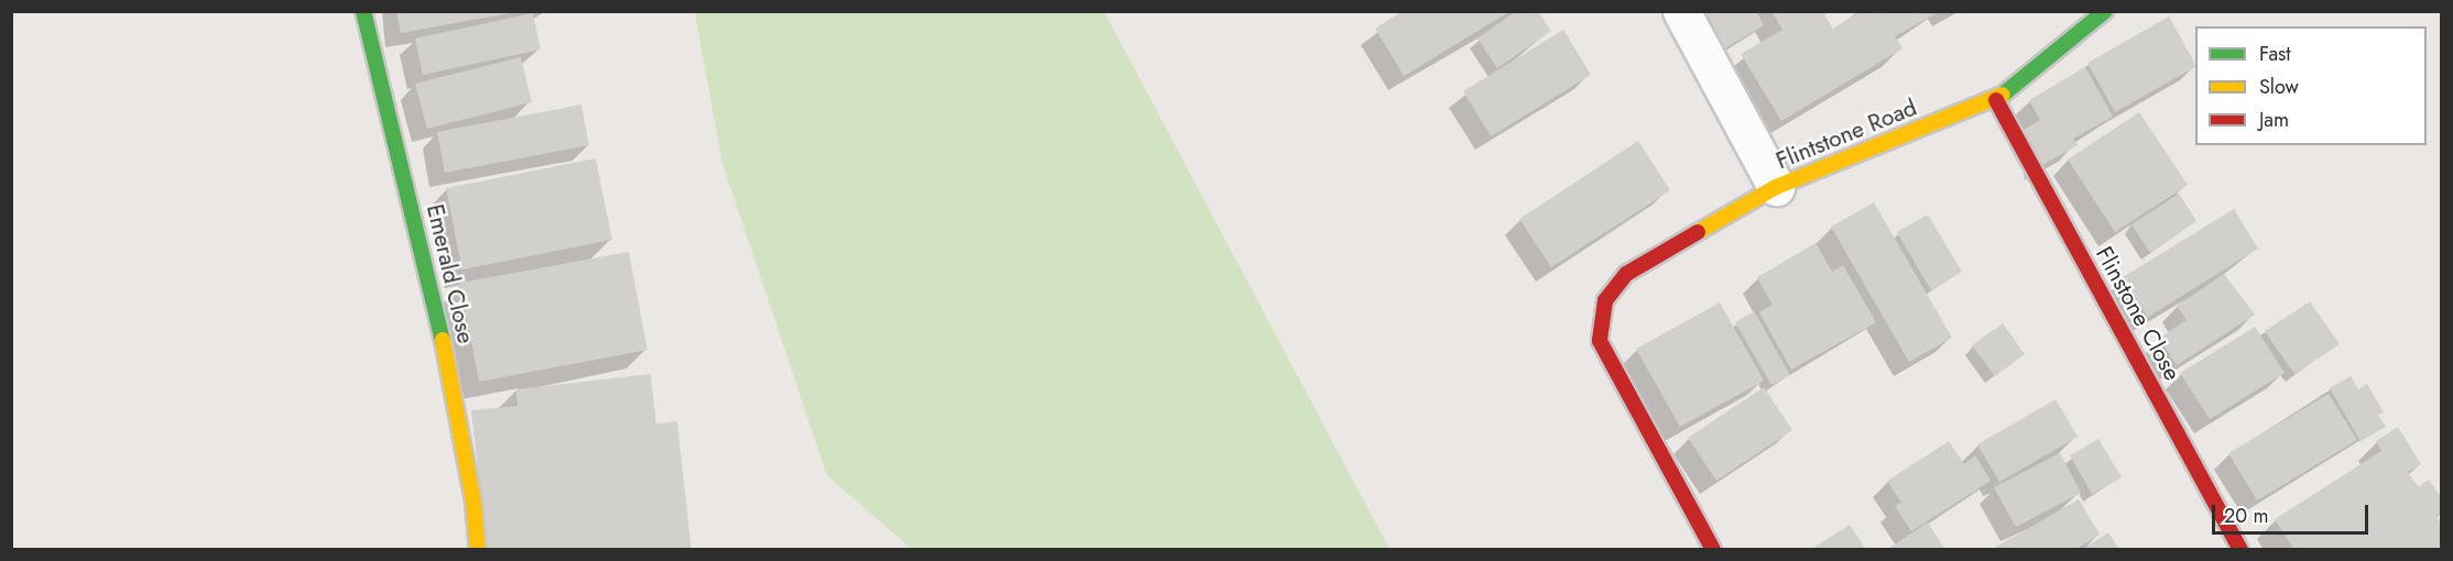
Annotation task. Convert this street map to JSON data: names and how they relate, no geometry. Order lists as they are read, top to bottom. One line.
{"streets":{"street":["Flintstone Road","Emerald Close","Flinstone Close"]},"crossings":[["Flintstone Road","Flinstone Close"]],"legend":["Fast","Slow","Jam"],"scale_bar":"20 m"}
